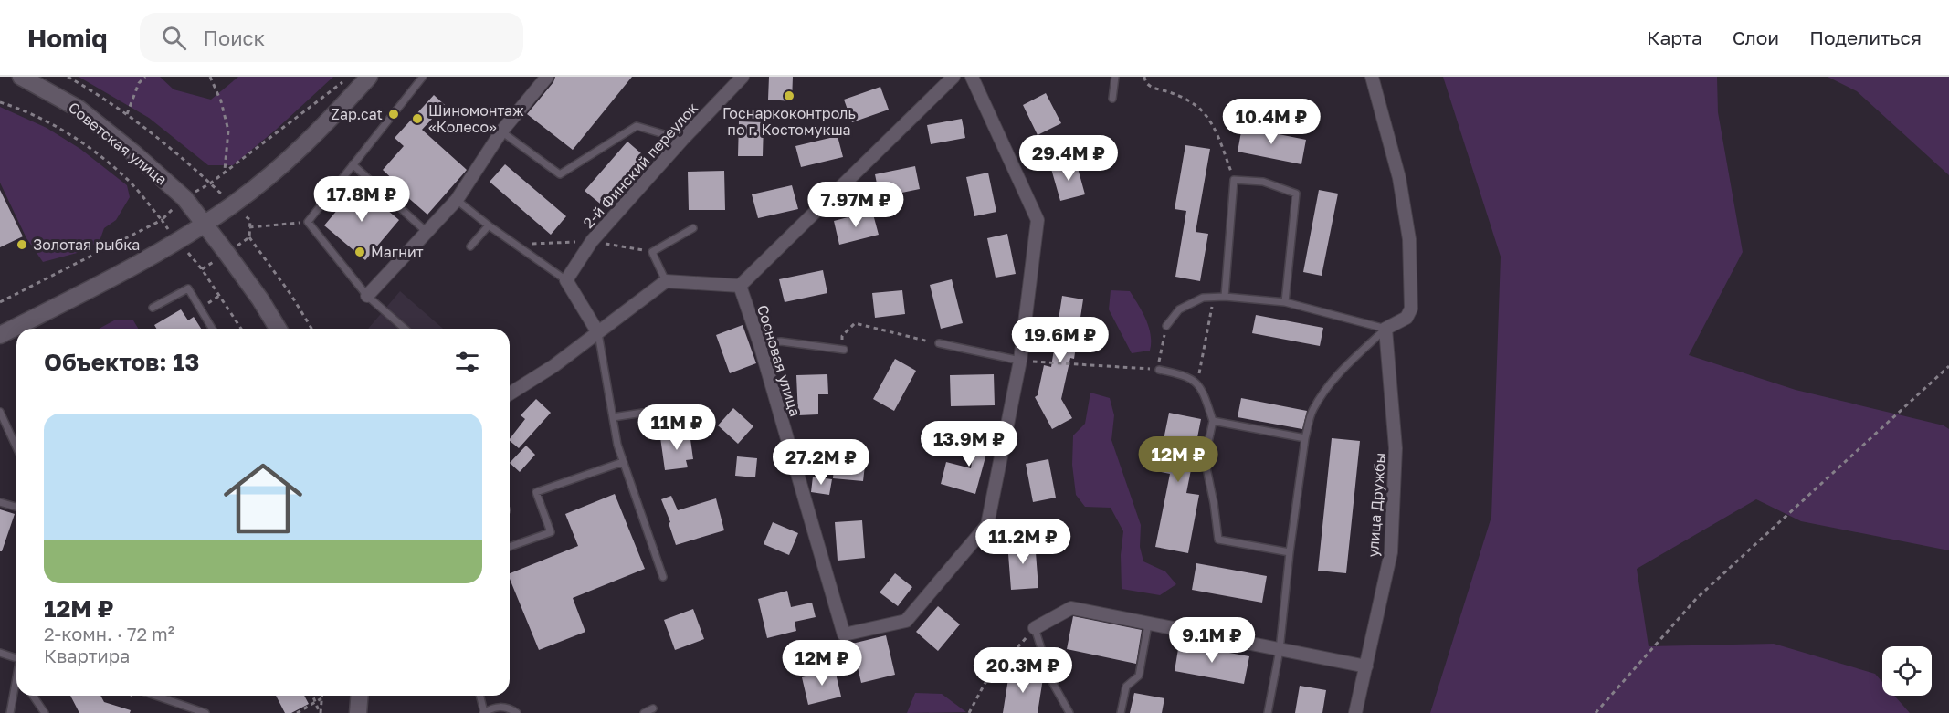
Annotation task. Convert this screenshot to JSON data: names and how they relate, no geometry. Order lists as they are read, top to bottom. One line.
{"streets":{"main road":["Советская улица"],"street":["2-й Финский переулок","Сосновая улица","улица Дружбы"]},"places":["Госнаркоконтроль по г. Костомукша","Zap.cat","Шиномонтаж «Колесо»","Золотая рыбка","Магнит"],"page":{"header":"Homiq","search":"Поиск","nav":["Карта","Слои","Поделиться"],"price":["10.4M ₽","29.4M ₽","17.8M ₽","7.97M ₽","19.6M ₽","11M ₽","13.9M ₽","12M ₽","27.2M ₽","11.2M ₽","9.1M ₽","12M ₽","20.3M ₽"],"heading":"Объектов: 13","list":[{"name":"12M ₽","note":"2-комн. · 72 m² · Квартира"}]}}
